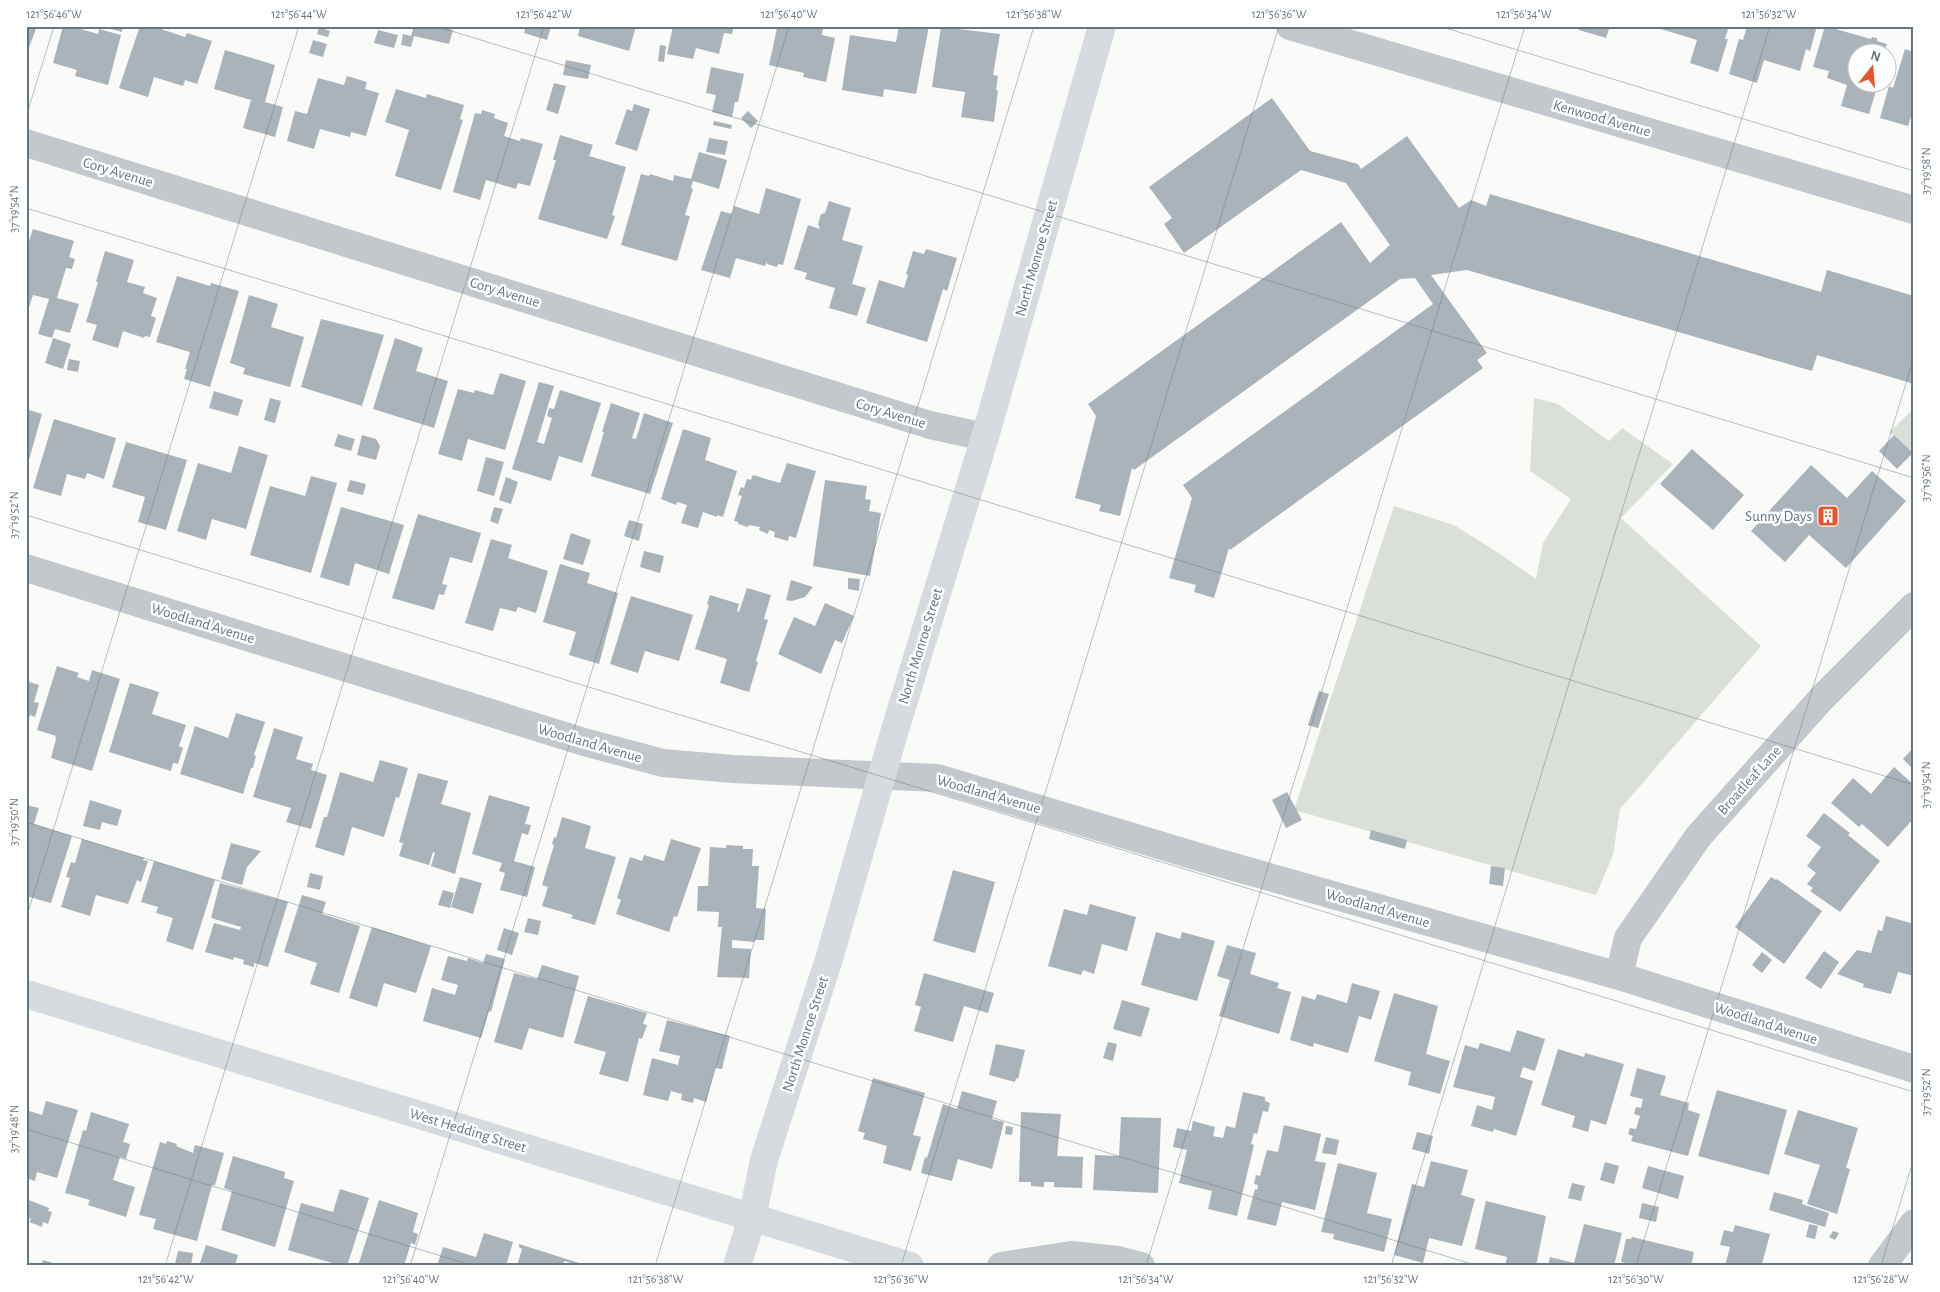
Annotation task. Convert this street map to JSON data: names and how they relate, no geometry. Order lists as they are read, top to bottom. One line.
{"streets":{"main road":["North Monroe Street","West Hedding Street"],"street":["Kenwood Avenue","Cory Avenue","Woodland Avenue","Broadleaf Lane"]},"crossings":[["Cory Avenue","North Monroe Street"],["North Monroe Street","Woodland Avenue"],["North Monroe Street","West Hedding Street"],["Woodland Avenue","Broadleaf Lane"]],"places":{"building":["Sunny Days"]},"north":"top","coordinates":["121°56'46\"W","121°56'44\"W","121°56'42\"W","121°56'40\"W","121°56'38\"W","121°56'36\"W","121°56'34\"W","121°56'32\"W","37°19'58\"N","37°19'54\"N","37°19'56\"N","37°19'52\"N","37°19'50\"N","37°19'48\"N","121°56'30\"W","121°56'28\"W"]}
